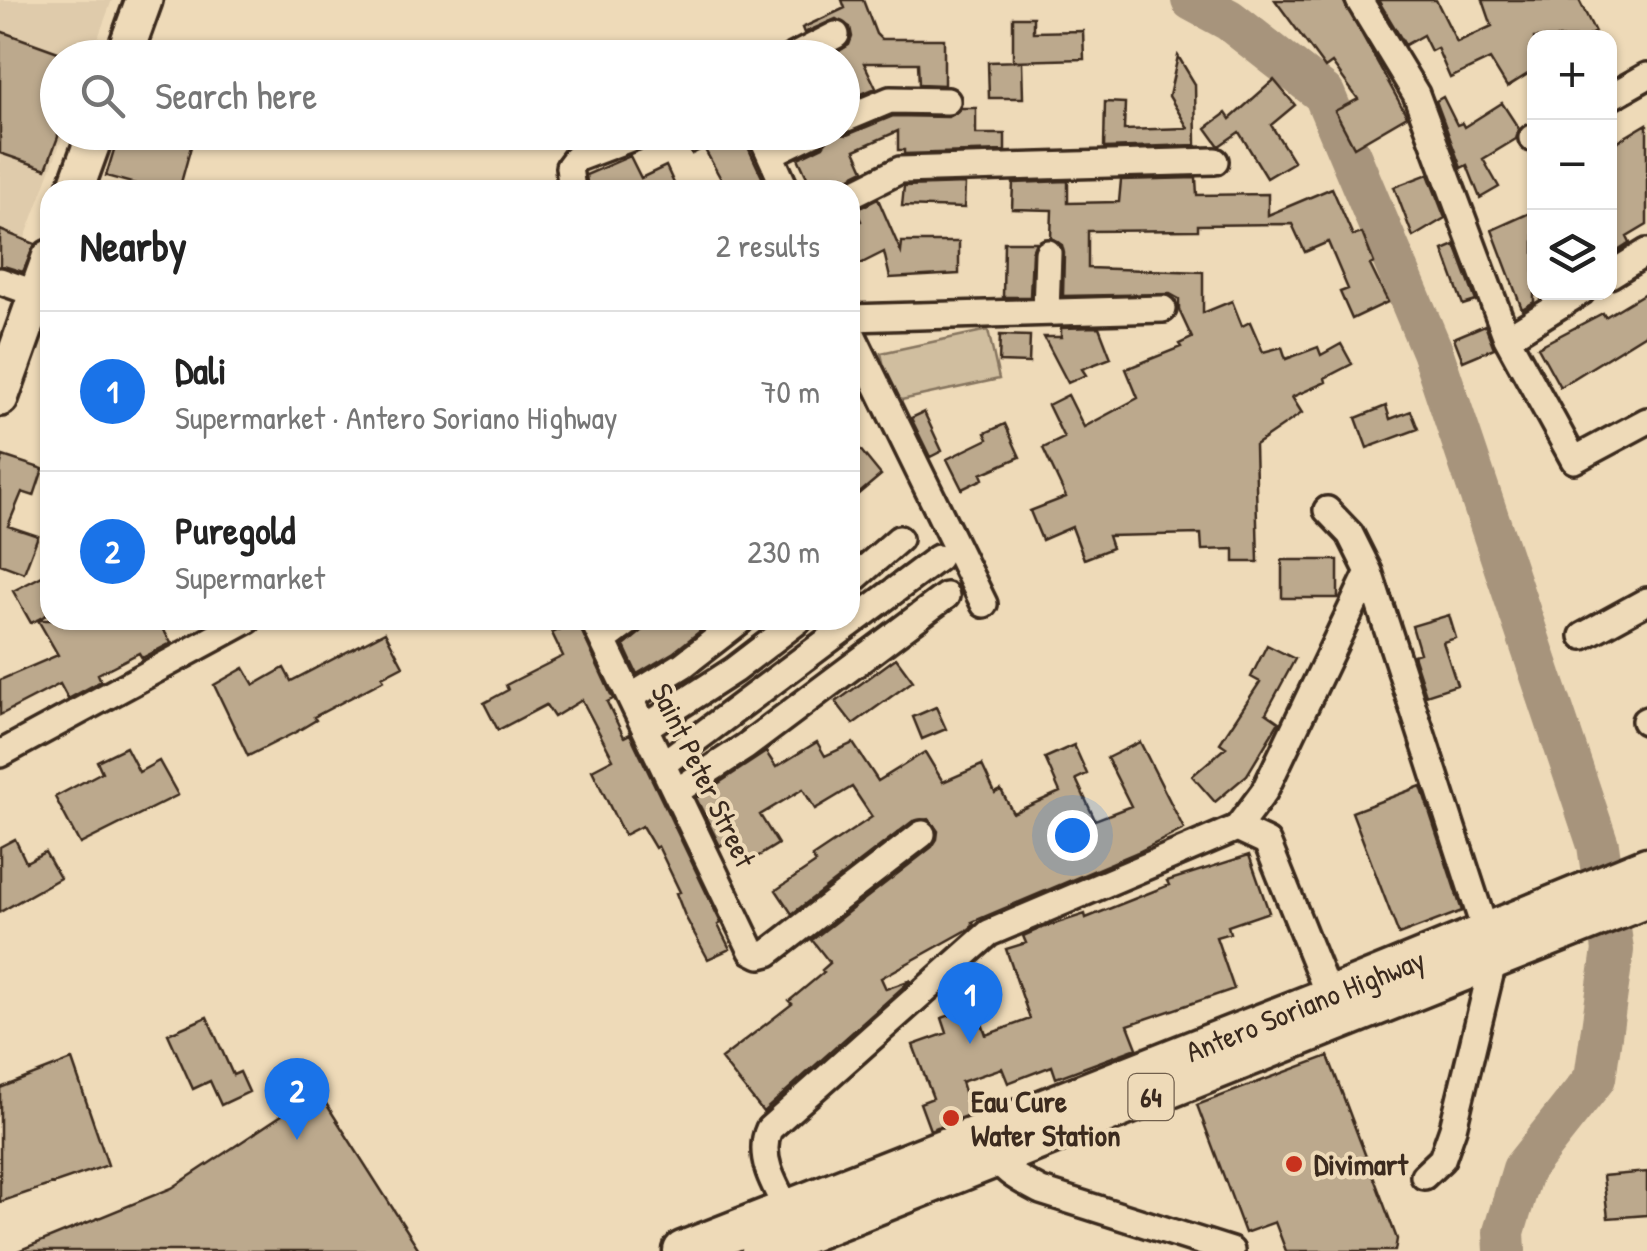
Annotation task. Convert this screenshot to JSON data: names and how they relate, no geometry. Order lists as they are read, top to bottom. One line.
{"streets":{"main road":["Antero Soriano Highway","64"],"street":["Saint Peter Street"]},"places":["Eau Cure Water Station","Divimart"],"page":{"map_buttons":["+","−"],"search":"Search here","heading":["Nearby","2 results"],"list":[{"mark":"1","name":"Dali","note":"Supermarket · Antero Soriano Highway","value":"70 m"},{"mark":"2","name":"Puregold","note":"Supermarket","value":"230 m"}],"pins":["1","2"]}}
